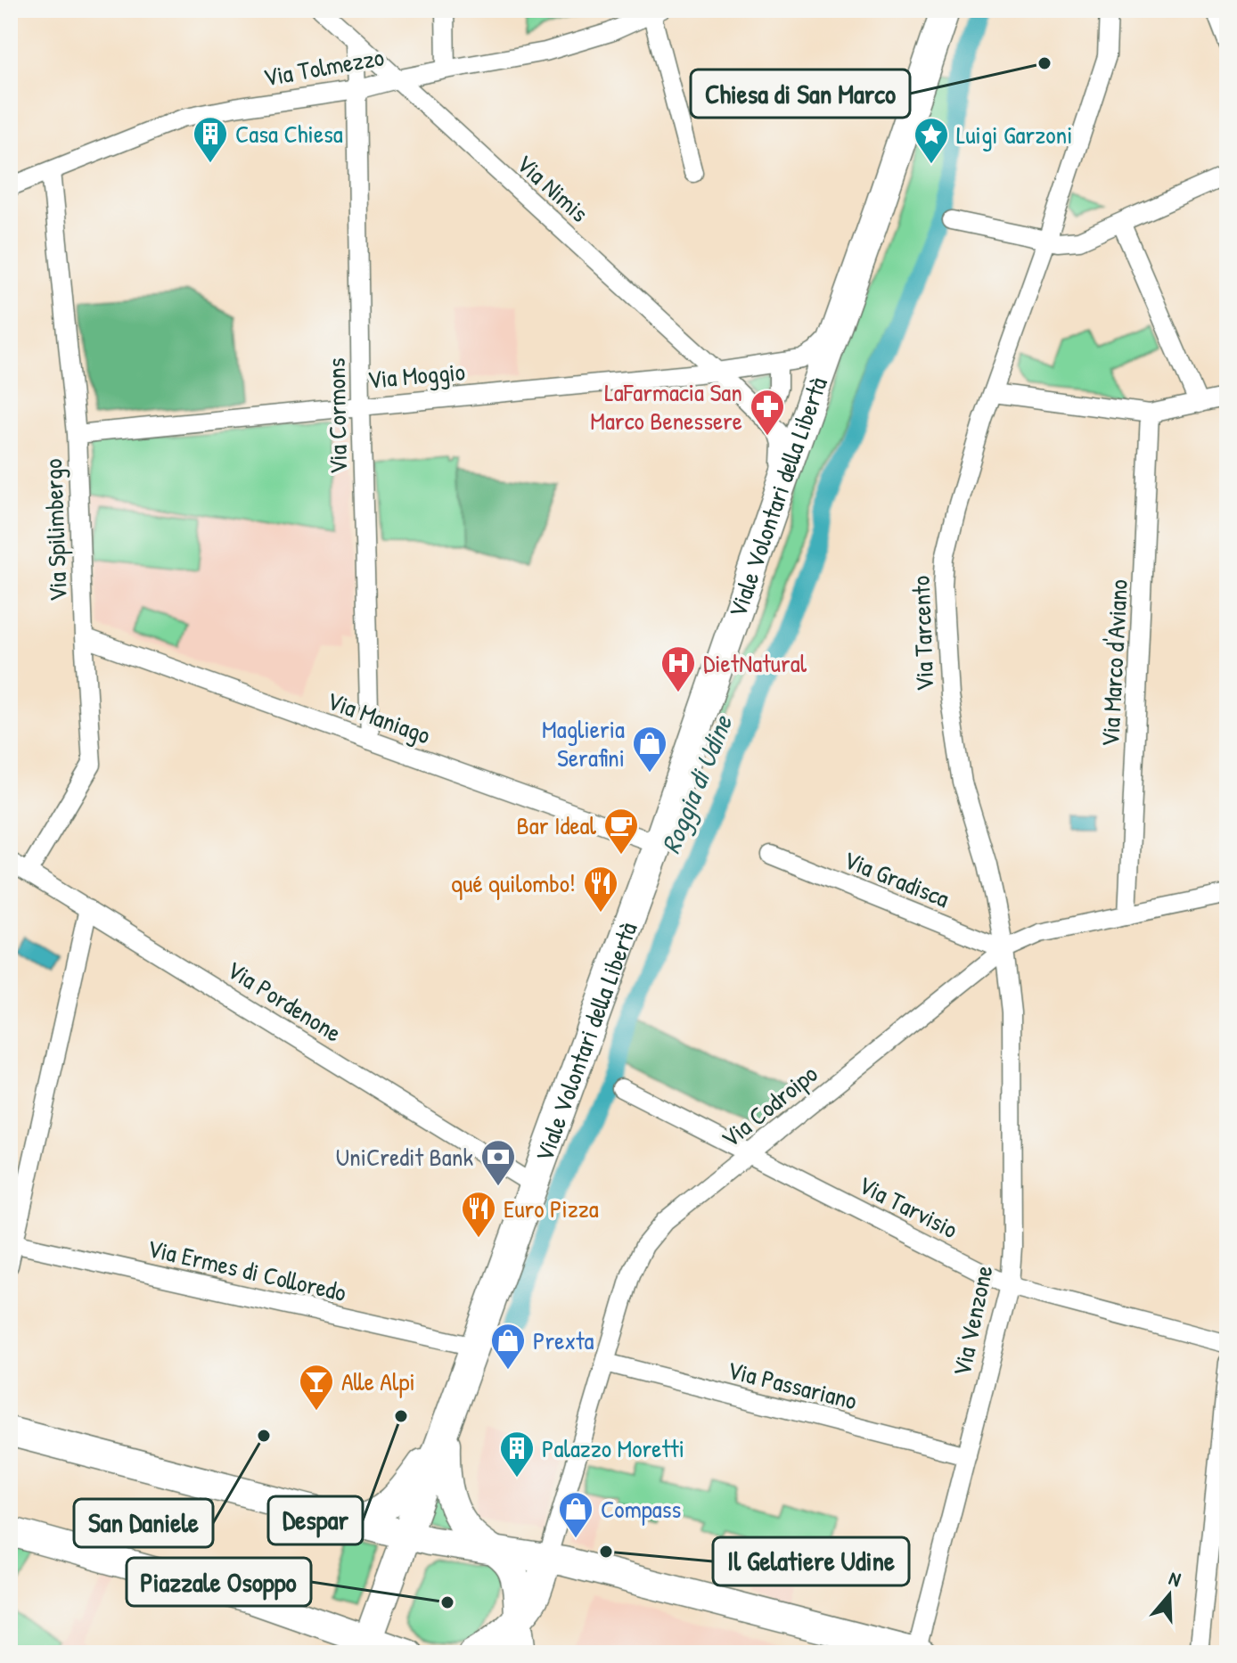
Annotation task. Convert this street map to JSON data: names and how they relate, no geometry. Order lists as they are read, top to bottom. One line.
{"streets":{"main road":["Viale Volontari della Libertà"],"street":["Via Tolmezzo","Via Nimis","Via Moggio","Via Cormons","Via Spilimbergo","Via Tarcento","Via Marco d'Aviano","Via Maniago","Via Gradisca","Via Pordenone","Via Codroipo","Via Tarvisio","Via Ermes di Colloredo","Via Venzone","Via Passariano"]},"crossings":[["Via Tolmezzo","Via Nimis"],["Via Tolmezzo","Via Cormons"],["Via Tolmezzo","Via Spilimbergo"],["Via Nimis","Via Moggio"],["Via Nimis","Viale Volontari della Libertà"],["Via Moggio","Via Cormons"],["Via Moggio","Via Spilimbergo"],["Via Cormons","Via Maniago"],["Viale Volontari della Libertà","Via Maniago"],["Viale Volontari della Libertà","Via Pordenone"],["Viale Volontari della Libertà","Via Ermes di Colloredo"],["Via Spilimbergo","Via Maniago"],["Via Spilimbergo","Via Pordenone"],["Via Tarcento","Via Gradisca"],["Via Tarcento","Via Codroipo"],["Via Tarcento","Via Venzone"],["Via Marco d'Aviano","Via Codroipo"],["Via Gradisca","Via Codroipo"],["Via Gradisca","Via Venzone"],["Via Codroipo","Via Tarvisio"],["Via Codroipo","Via Venzone"],["Via Codroipo","Via Passariano"],["Via Tarvisio","Via Venzone"],["Via Venzone","Via Passariano"]],"water":["Roggia di Udine"],"places":{"other":["Chiesa di San Marco","Despar","San Daniele","Il Gelatiere Udine","Piazzale Osoppo"],"building":["Casa Chiesa","Palazzo Moretti"],"place":["Luigi Garzoni"],"pharmacy":["LaFarmacia San Marco Benessere"],"hospital":["DietNatural"],"shop":["Maglieria Serafini","Prexta","Compass"],"cafe":["Bar Ideal"],"restaurant":["qué quilombo!","Euro Pizza"],"bank":["UniCredit Bank"],"bar":["Alle Alpi"]},"north":"top"}
